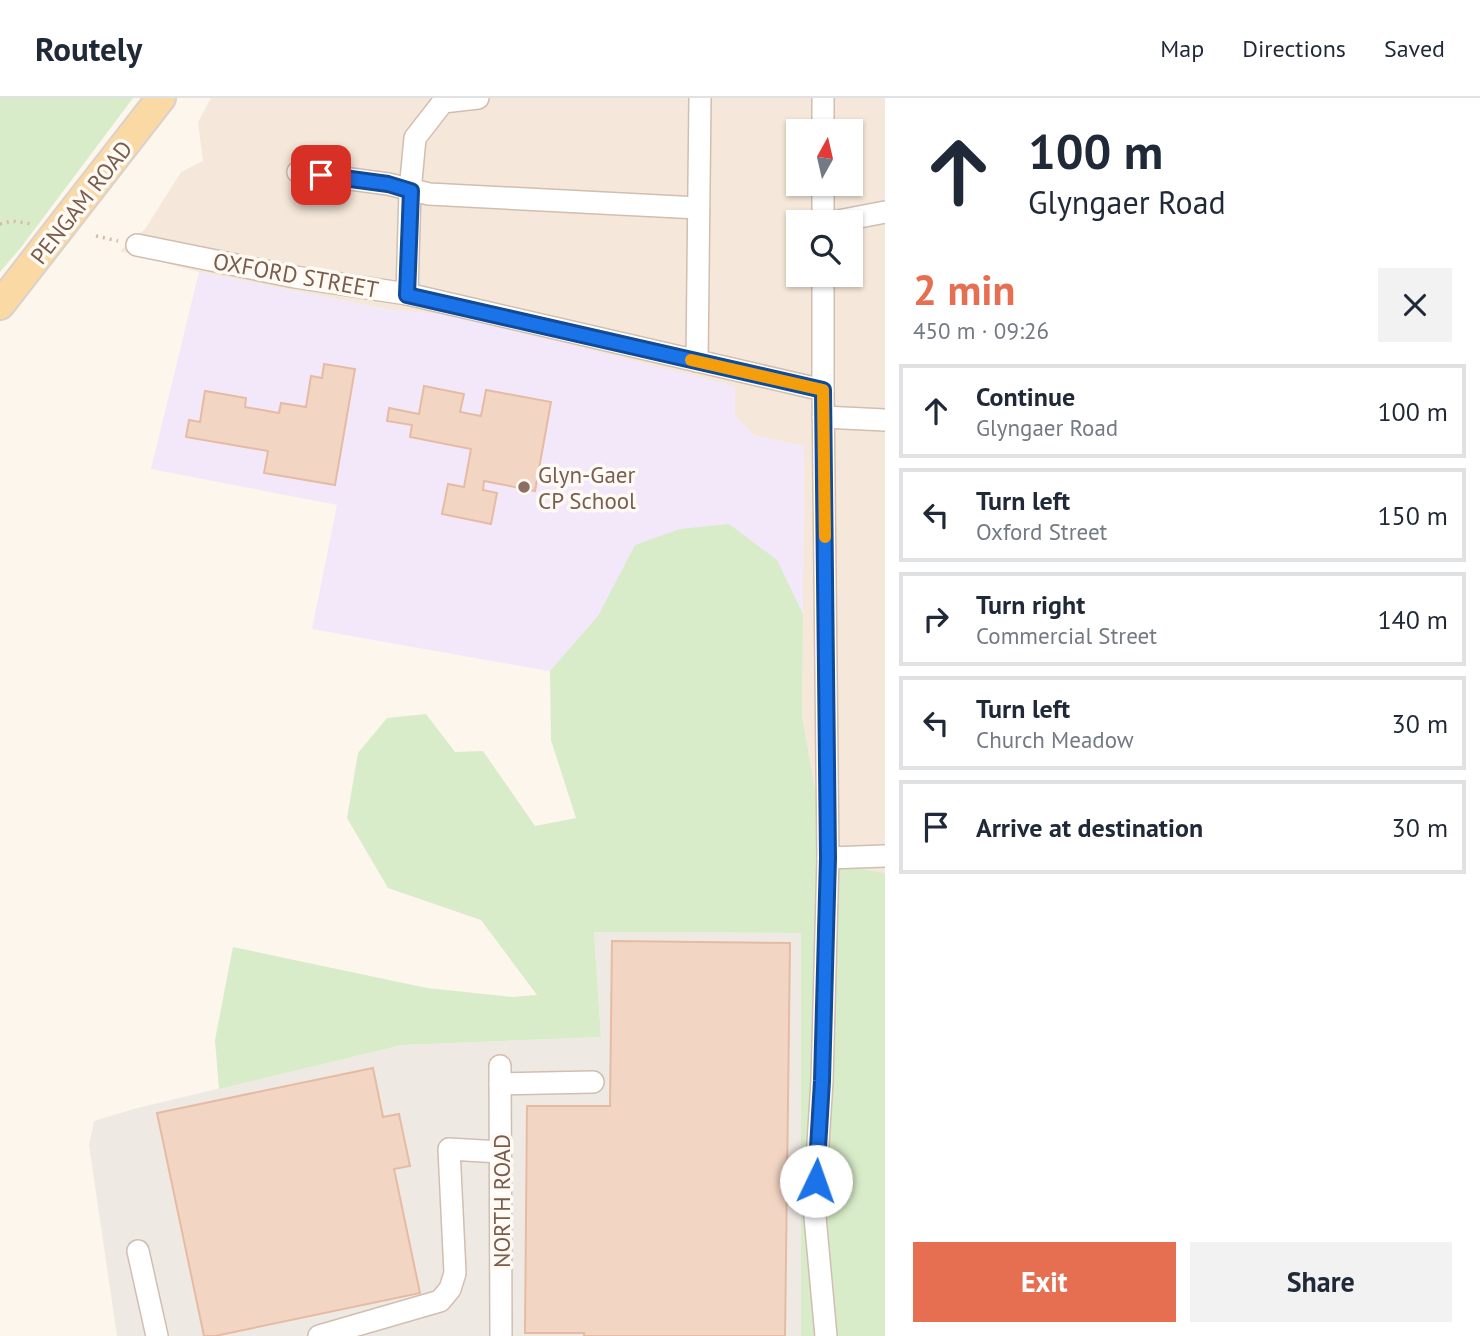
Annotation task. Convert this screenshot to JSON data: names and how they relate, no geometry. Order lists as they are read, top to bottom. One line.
{"streets":{"main road":["PENGAM ROAD"],"street":["OXFORD STREET","NORTH ROAD"]},"places":["Glyn-Gaer CP School"],"north":"top","page":{"header":"Routely","nav":["Map","Directions","Saved"],"turn":["100 m","Glyngaer Road"],"heading":["2 min","450 m · 09:26"],"list":[{"name":"Continue","note":"Glyngaer Road","value":"100 m"},{"name":"Turn left","note":"Oxford Street","value":"150 m"},{"name":"Turn right","note":"Commercial Street","value":"140 m"},{"name":"Turn left","note":"Church Meadow","value":"30 m"},{"name":"Arrive at destination","value":"30 m"}],"buttons":["Exit","Share"]}}
